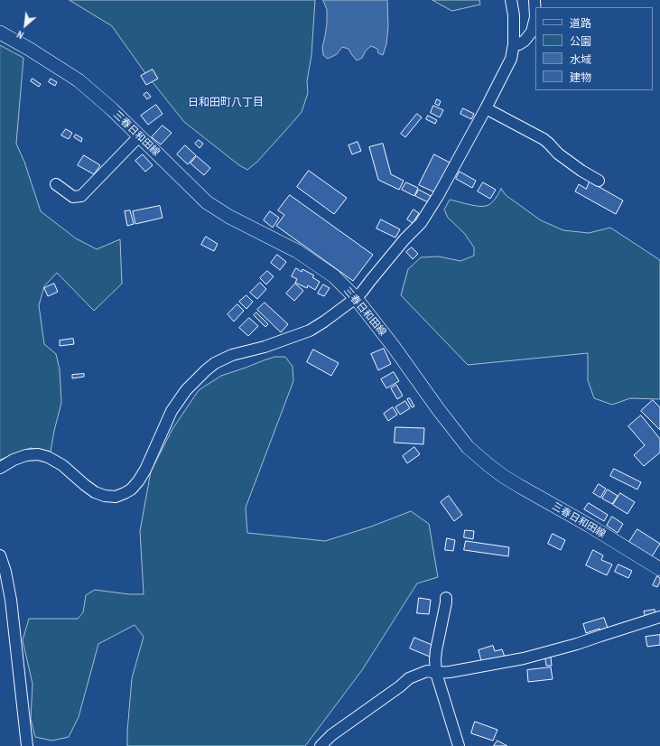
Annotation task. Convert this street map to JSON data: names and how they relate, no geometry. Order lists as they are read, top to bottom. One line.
{"streets":{"main road":["三春日和田線"]},"districts":["日和田町八丁目"],"legend":["道路","公園","水域","建物"],"north":"bottom left"}
